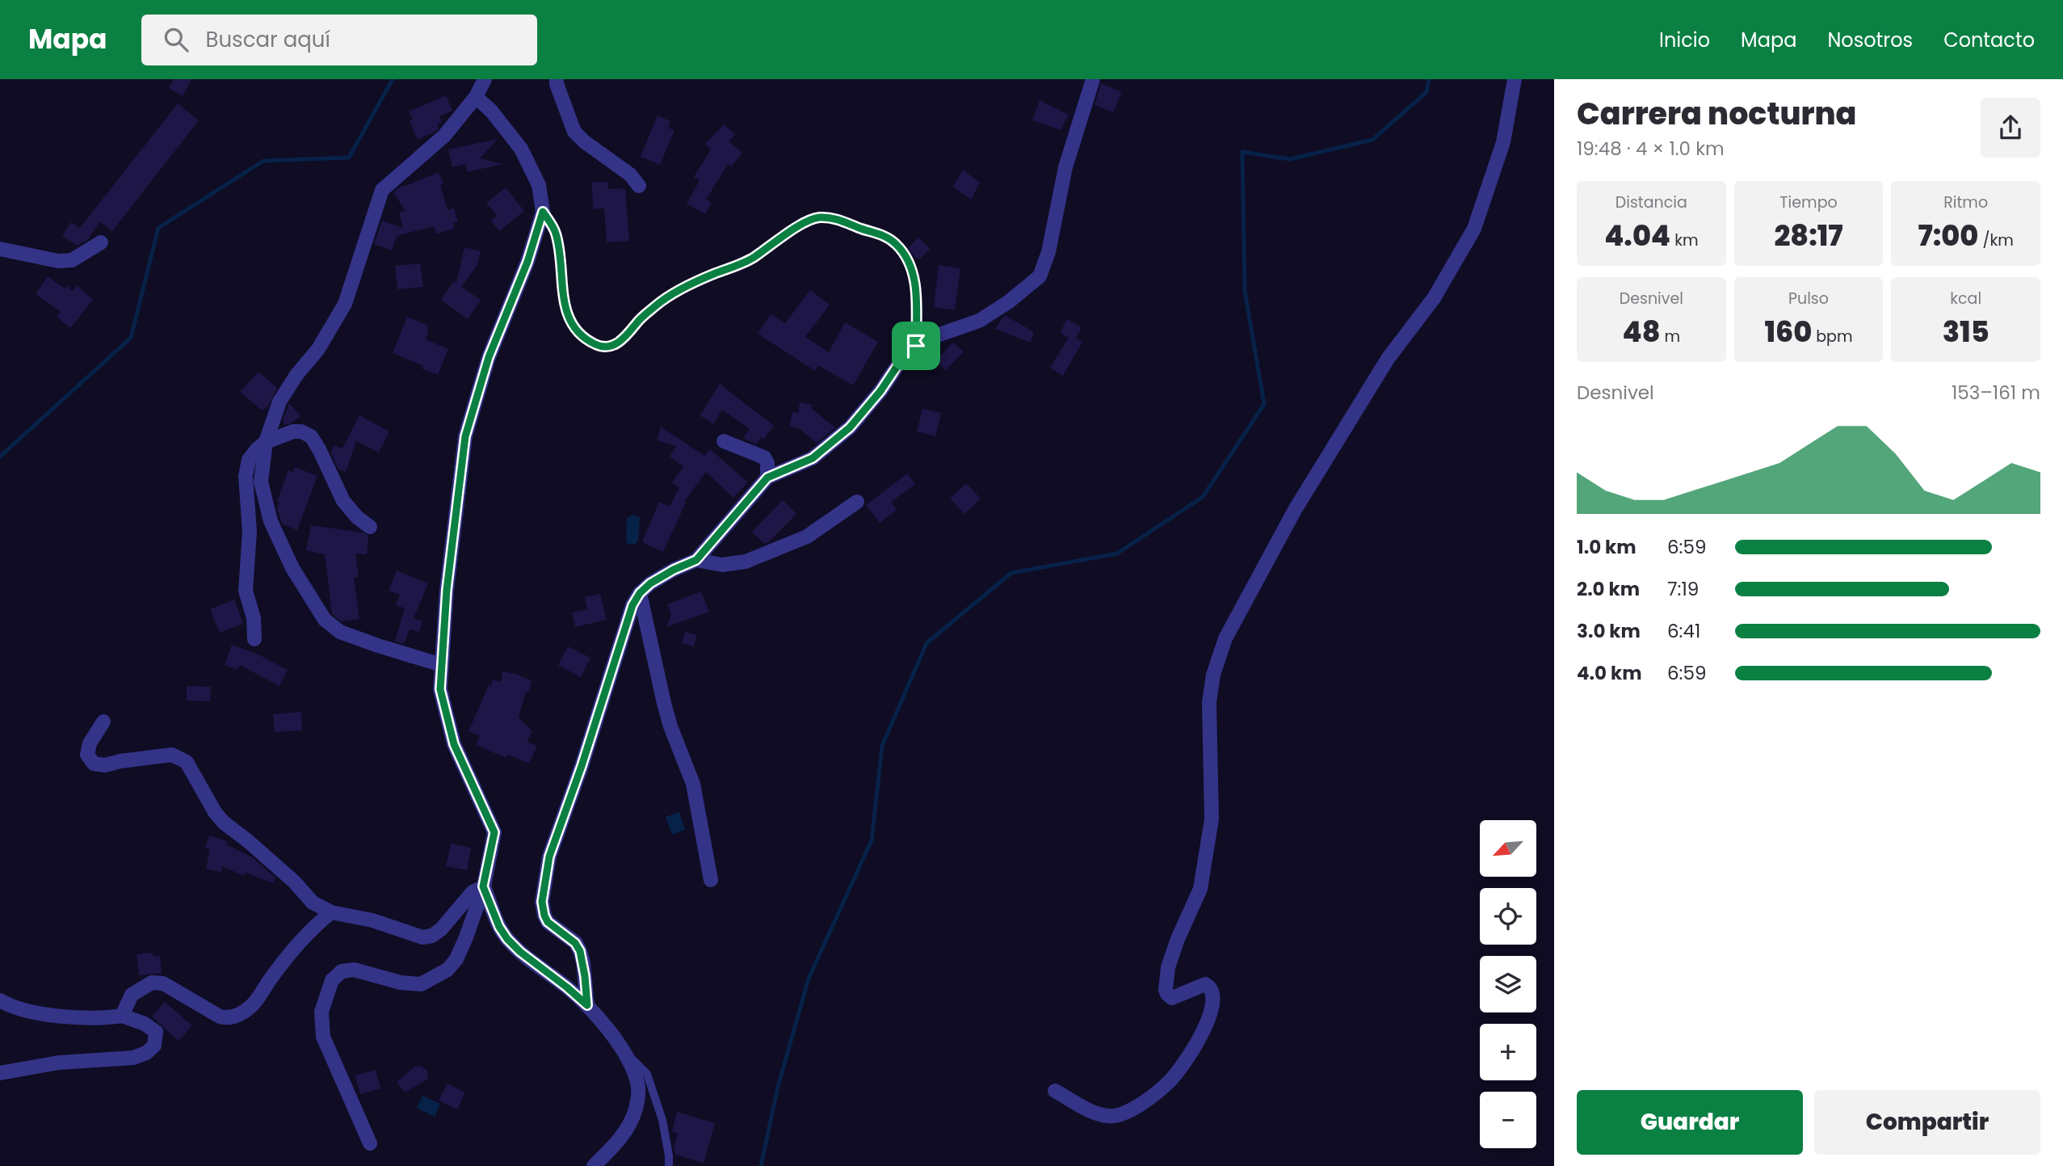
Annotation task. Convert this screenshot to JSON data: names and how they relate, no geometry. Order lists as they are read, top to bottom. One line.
{"north":"bottom left","page":{"header":"Mapa","search":"Buscar aquí","nav":["Inicio","Mapa","Nosotros","Contacto"],"heading":["Carrera nocturna","19:48 · 4 × 1.0 km"],"stats":[["Distancia","4.04 km"],["Tiempo","28:17"],["Ritmo","7:00 /km"],["Desnivel","48 m"],["Pulso","160 bpm"],["kcal","315"]],"chart":["Desnivel","153–161 m"],"list":[{"name":"1.0 km","note":"6:59"},{"name":"2.0 km","note":"7:19"},{"name":"3.0 km","note":"6:41"},{"name":"4.0 km","note":"6:59"}],"map_buttons":["+","−"],"buttons":["Guardar","Compartir"]}}
